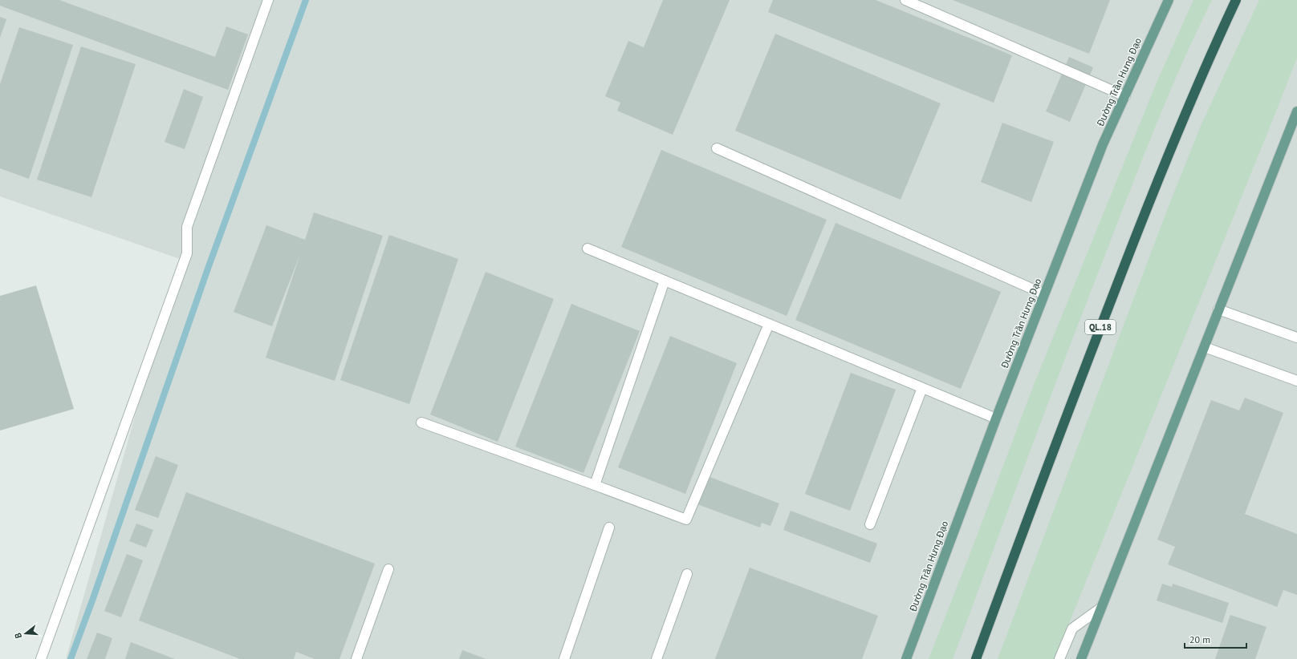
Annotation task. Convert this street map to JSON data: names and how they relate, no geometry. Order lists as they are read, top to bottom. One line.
{"streets":{"highway":["QL.18"],"main road":["Đường Trần Hưng Đạo"]},"scale_bar":"20 m","north":"left"}
